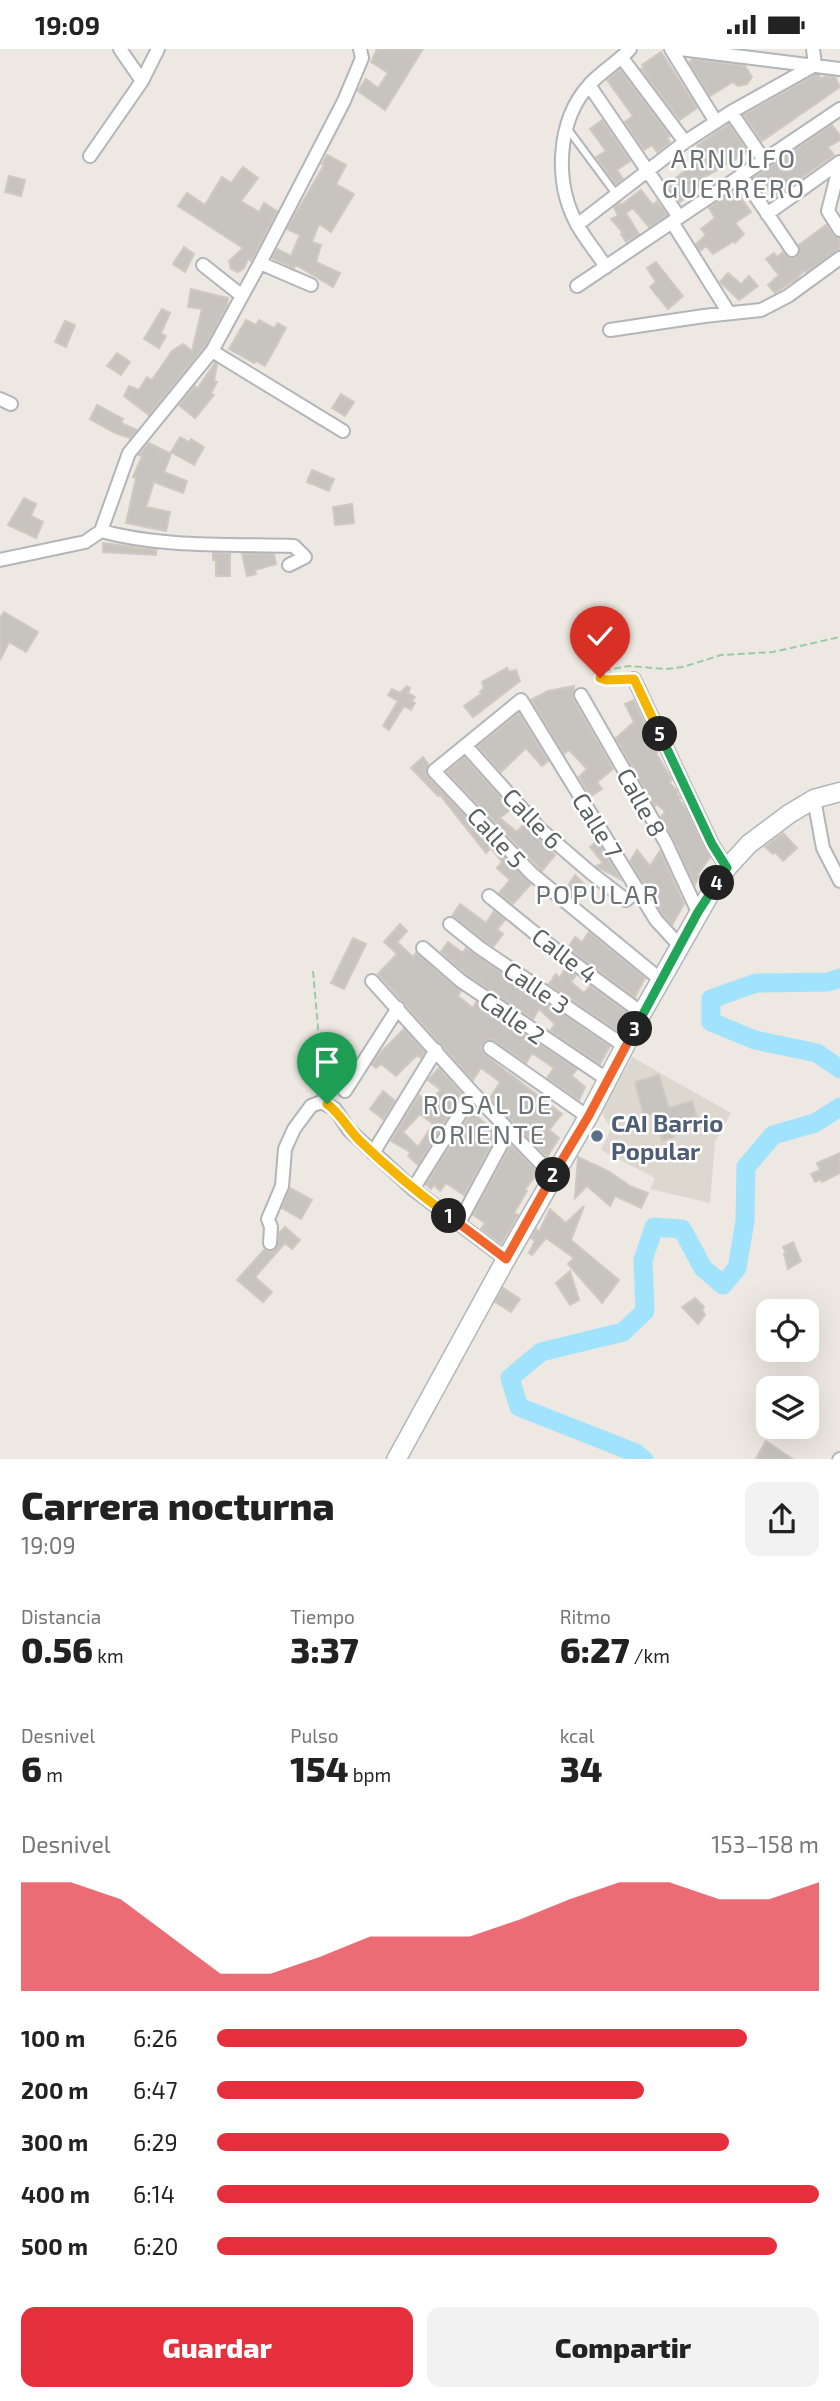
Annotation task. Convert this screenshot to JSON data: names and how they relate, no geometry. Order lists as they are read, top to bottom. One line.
{"streets":{"street":["Calle 8","Calle 6","Calle 7","Calle 5","Calle 4","Calle 3","Calle 2"]},"crossings":[["Calle 6","Calle 7"],["Calle 6","Calle 5"],["Calle 7","Calle 5"]],"districts":["ARNULFO GUERRERO","POPULAR","ROSAL DE ORIENTE"],"places":["CAI Barrio Popular"],"page":{"status":"19:09","pins":["5","4","3","2","1"],"heading":["Carrera nocturna","19:09"],"stats":[["Distancia","0.56 km"],["Tiempo","3:37"],["Ritmo","6:27 /km"],["Desnivel","6 m"],["Pulso","154 bpm"],["kcal","34"]],"chart":["Desnivel","153–158 m"],"list":[{"name":"100 m","note":"6:26"},{"name":"200 m","note":"6:47"},{"name":"300 m","note":"6:29"},{"name":"400 m","note":"6:14"},{"name":"500 m","note":"6:20"}],"buttons":["Guardar","Compartir"]}}
